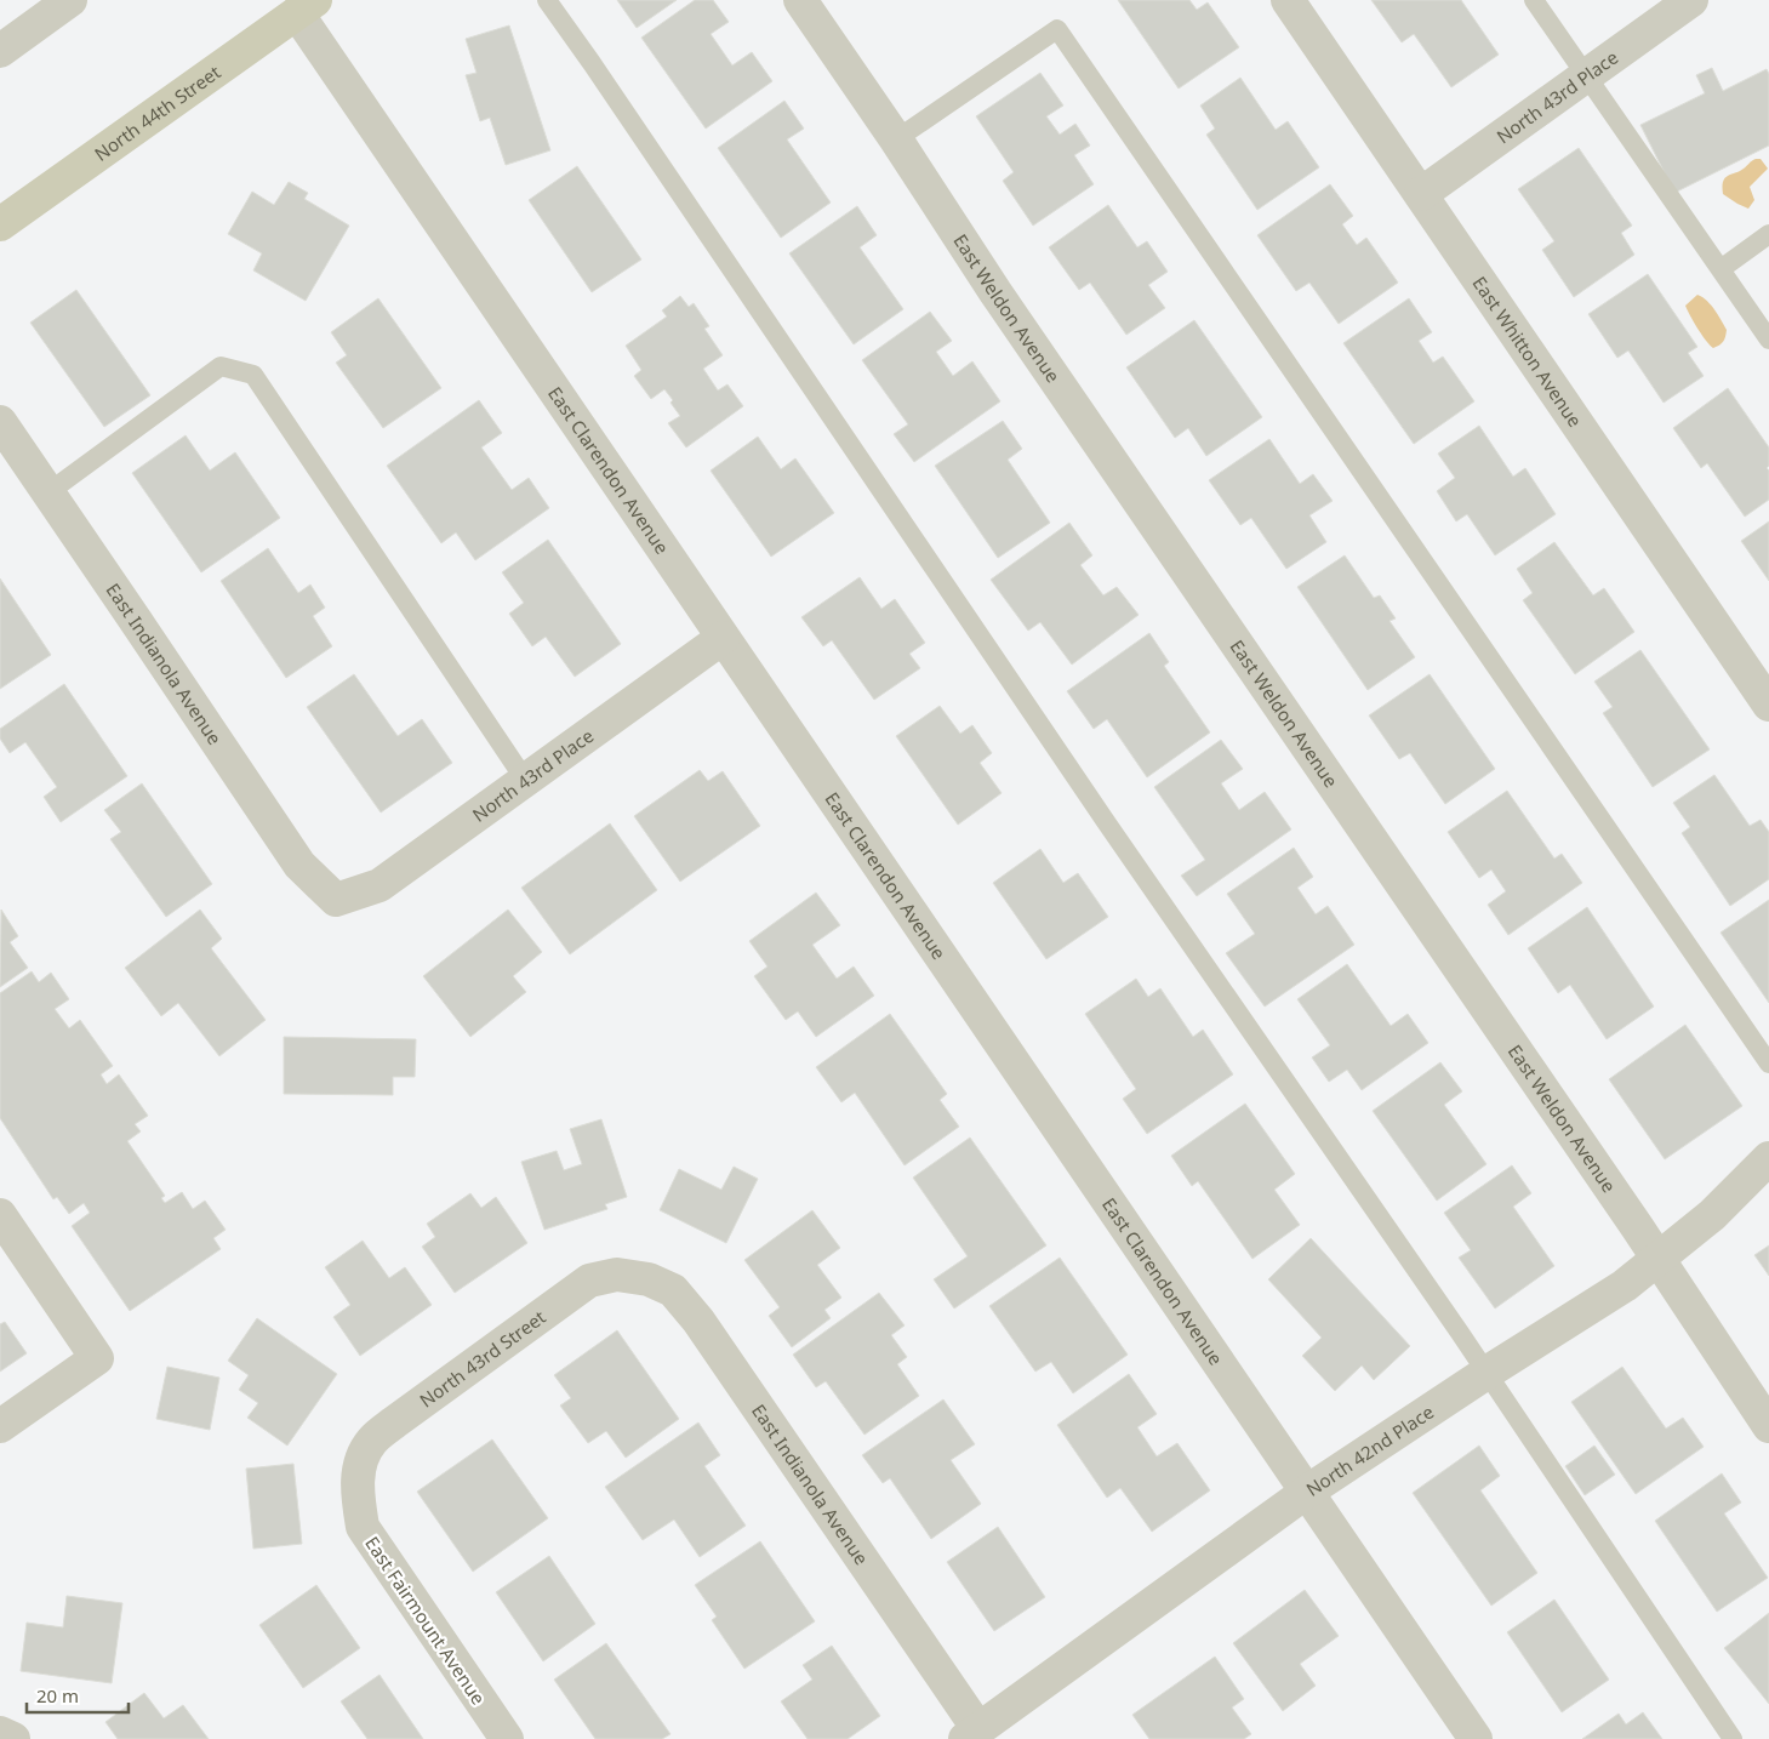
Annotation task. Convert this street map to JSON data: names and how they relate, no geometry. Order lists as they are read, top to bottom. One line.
{"streets":{"main road":["North 44th Street"],"street":["North 43rd Place","East Weldon Avenue","East Whitton Avenue","East Clarendon Avenue","East Indianola Avenue","North 43rd Street","North 42nd Place","East Fairmount Avenue"]},"crossings":[["North 43rd Place","East Whitton Avenue"],["North 43rd Place","East Clarendon Avenue"],["North 43rd Place","East Indianola Avenue"],["North 44th Street","East Clarendon Avenue"],["East Weldon Avenue","North 42nd Place"],["East Clarendon Avenue","North 42nd Place"],["East Indianola Avenue","North 43rd Street"],["East Indianola Avenue","North 42nd Place"],["North 43rd Street","East Fairmount Avenue"]],"scale_bar":"20 m"}
